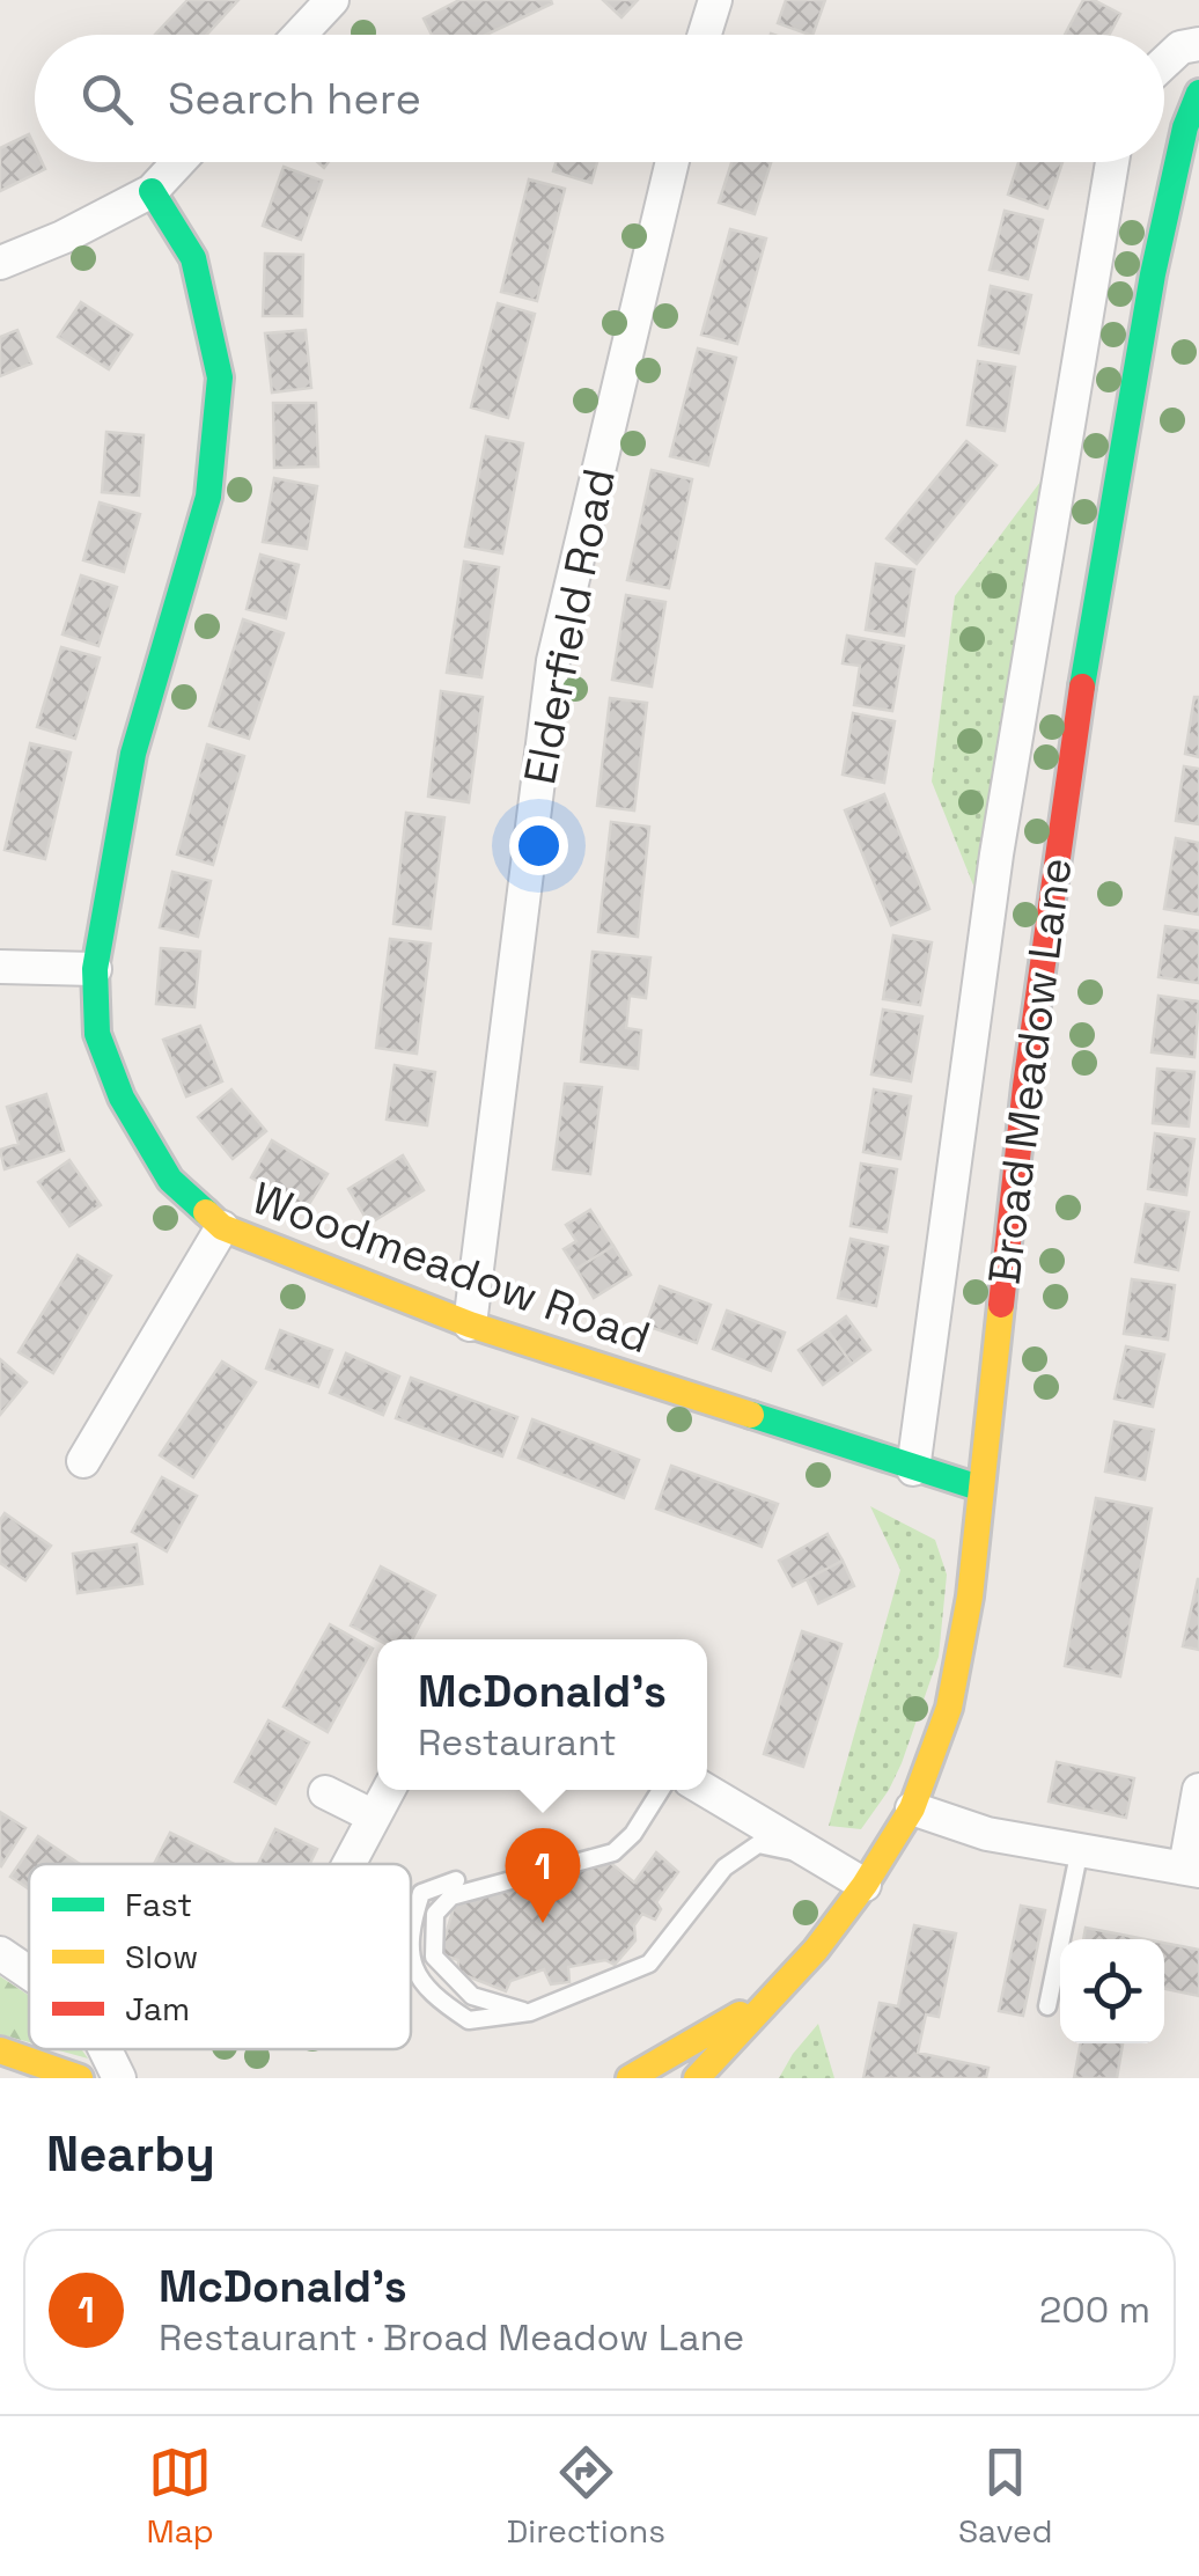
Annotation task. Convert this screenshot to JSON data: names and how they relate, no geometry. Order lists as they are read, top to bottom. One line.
{"streets":{"street":["Elderfield Road","Broad Meadow Lane","Woodmeadow Road"]},"crossings":[["Elderfield Road","Woodmeadow Road"],["Broad Meadow Lane","Woodmeadow Road"]],"legend":["Fast","Slow","Jam"],"page":{"search":"Search here","popup":["McDonald's","Restaurant"],"pins":"1","heading":"Nearby","list":[{"mark":"1","name":"McDonald's","note":"Restaurant · Broad Meadow Lane","value":"200 m"}],"nav":["Map","Directions","Saved"]}}
